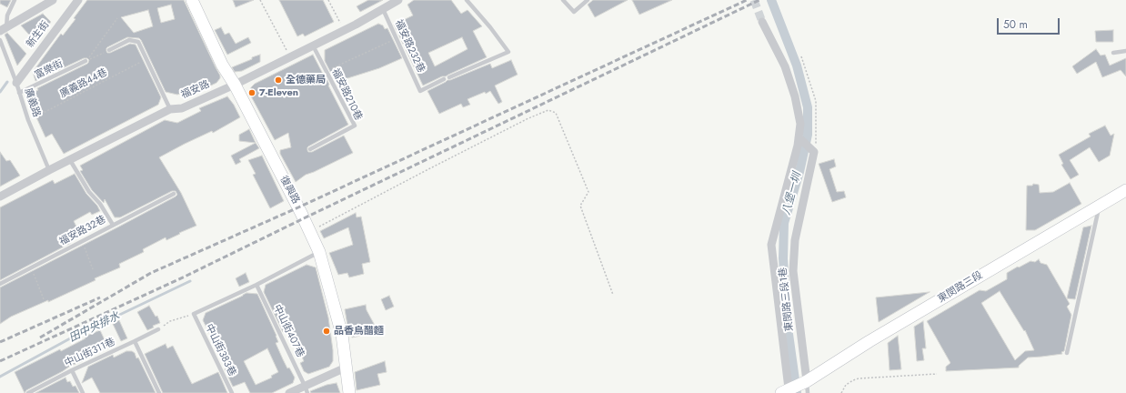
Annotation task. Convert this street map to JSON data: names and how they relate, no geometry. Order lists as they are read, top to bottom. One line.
{"streets":{"street":["新生街","福安路","復興路","東閔路三段","東閔路三段1巷"],"lane":["福安路232巷","富樂街","福安路210巷","廣義路","福安路32巷","中山街407巷","中山街383巷","中山街311巷"],"path":["廣義路44巷"]},"crossings":[["新生街","廣義路"],["福安路232巷","福安路"],["富樂街","廣義路"],["廣義路44巷","廣義路"],["福安路","福安路210巷"],["福安路","廣義路"],["福安路","復興路"],["東閔路三段","東閔路三段1巷"]],"water":["八堡一圳","田中央排水"],"places":["全德藥局","7-Eleven","品香烏醋麵"],"scale_bar":"50 m"}
